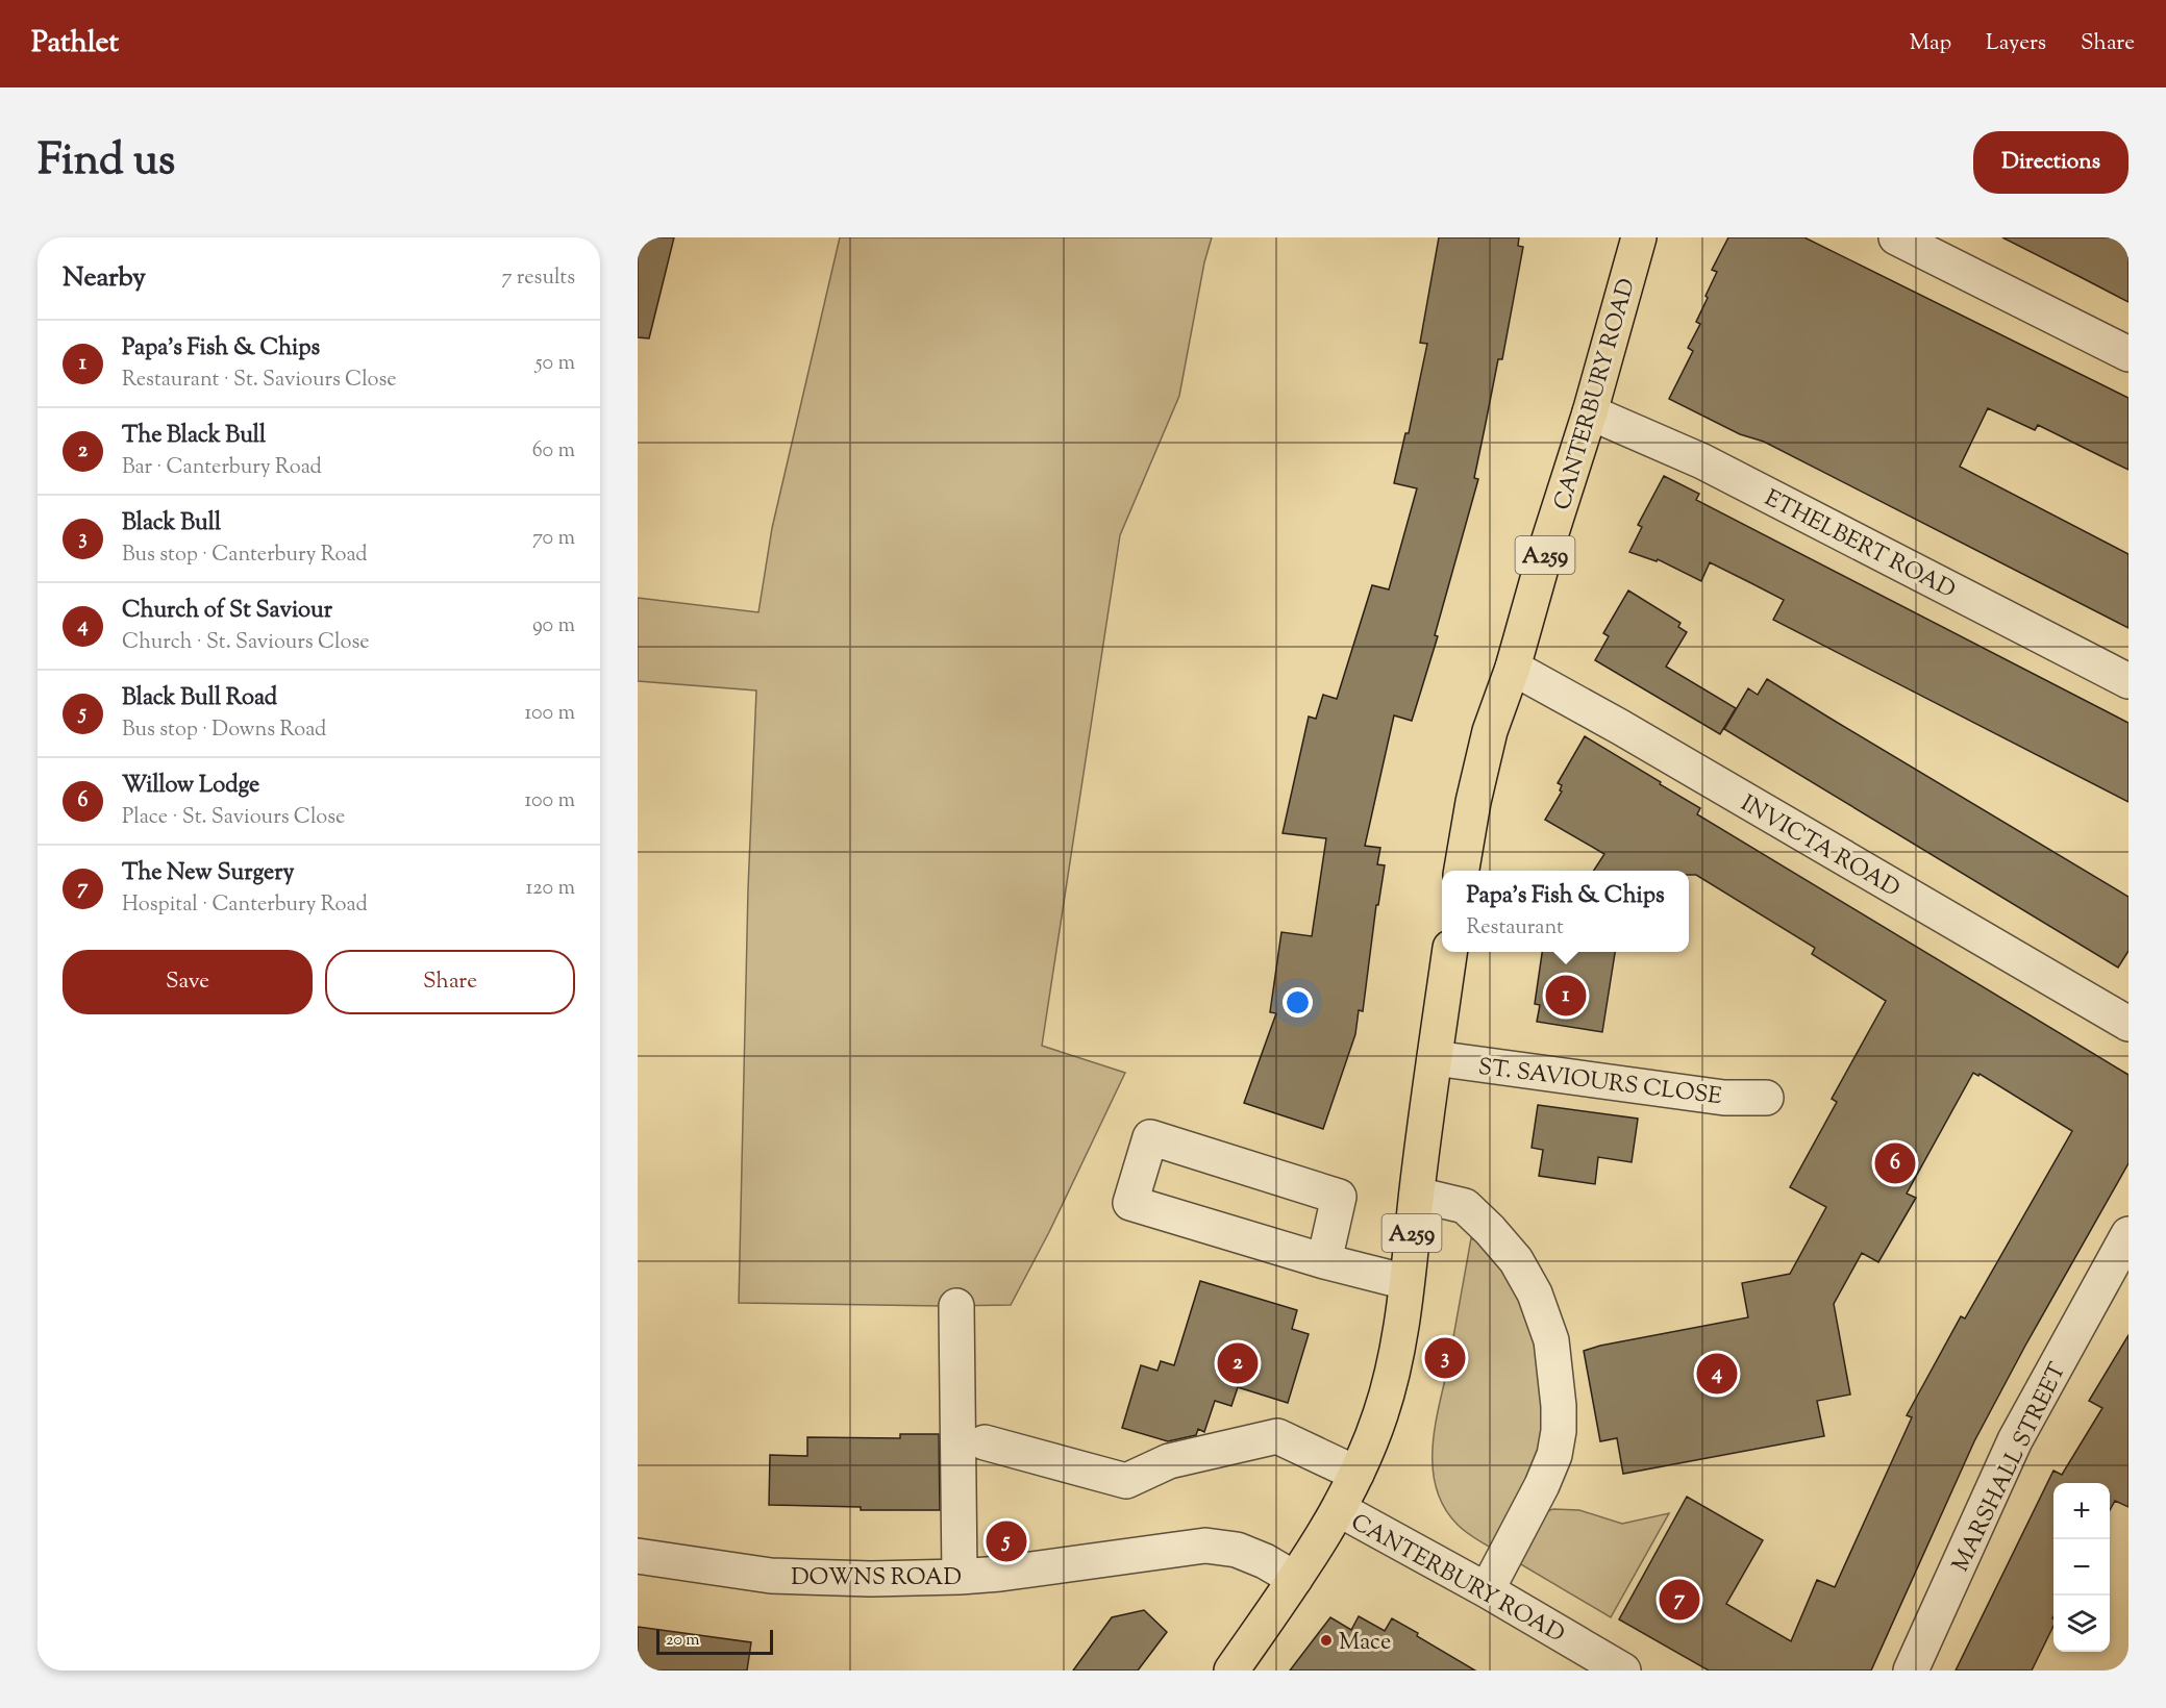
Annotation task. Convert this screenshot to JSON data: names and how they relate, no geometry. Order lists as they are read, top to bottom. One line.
{"streets":{"highway":["CANTERBURY ROAD","A259"],"street":["ETHELBERT ROAD","INVICTA ROAD","ST. SAVIOURS CLOSE","MARSHALL STREET","DOWNS ROAD"]},"crossings":[["CANTERBURY ROAD","ETHELBERT ROAD"],["CANTERBURY ROAD","A259"],["CANTERBURY ROAD","INVICTA ROAD"],["CANTERBURY ROAD","ST. SAVIOURS CLOSE"],["A259","DOWNS ROAD"]],"places":["Mace"],"scale_bar":"20 m","page":{"header":"Pathlet","nav":["Map","Layers","Share"],"title":"Find us","buttons":["Directions",["Save","Share"]],"heading":["Nearby","7 results"],"list":[{"mark":"1","name":"Papa's Fish & Chips","note":"Restaurant · St. Saviours Close","value":"50 m"},{"mark":"2","name":"The Black Bull","note":"Bar · Canterbury Road","value":"60 m"},{"mark":"3","name":"Black Bull","note":"Bus stop · Canterbury Road","value":"70 m"},{"mark":"4","name":"Church of St Saviour","note":"Church · St. Saviours Close","value":"90 m"},{"mark":"5","name":"Black Bull Road","note":"Bus stop · Downs Road","value":"100 m"},{"mark":"6","name":"Willow Lodge","note":"Place · St. Saviours Close","value":"100 m"},{"mark":"7","name":"The New Surgery","note":"Hospital · Canterbury Road","value":"120 m"}],"popup":["Papa's Fish & Chips","Restaurant"],"pins":["1","6","3","2","4","5","7"],"map_buttons":["+","−"],"scale":"20 m"}}
